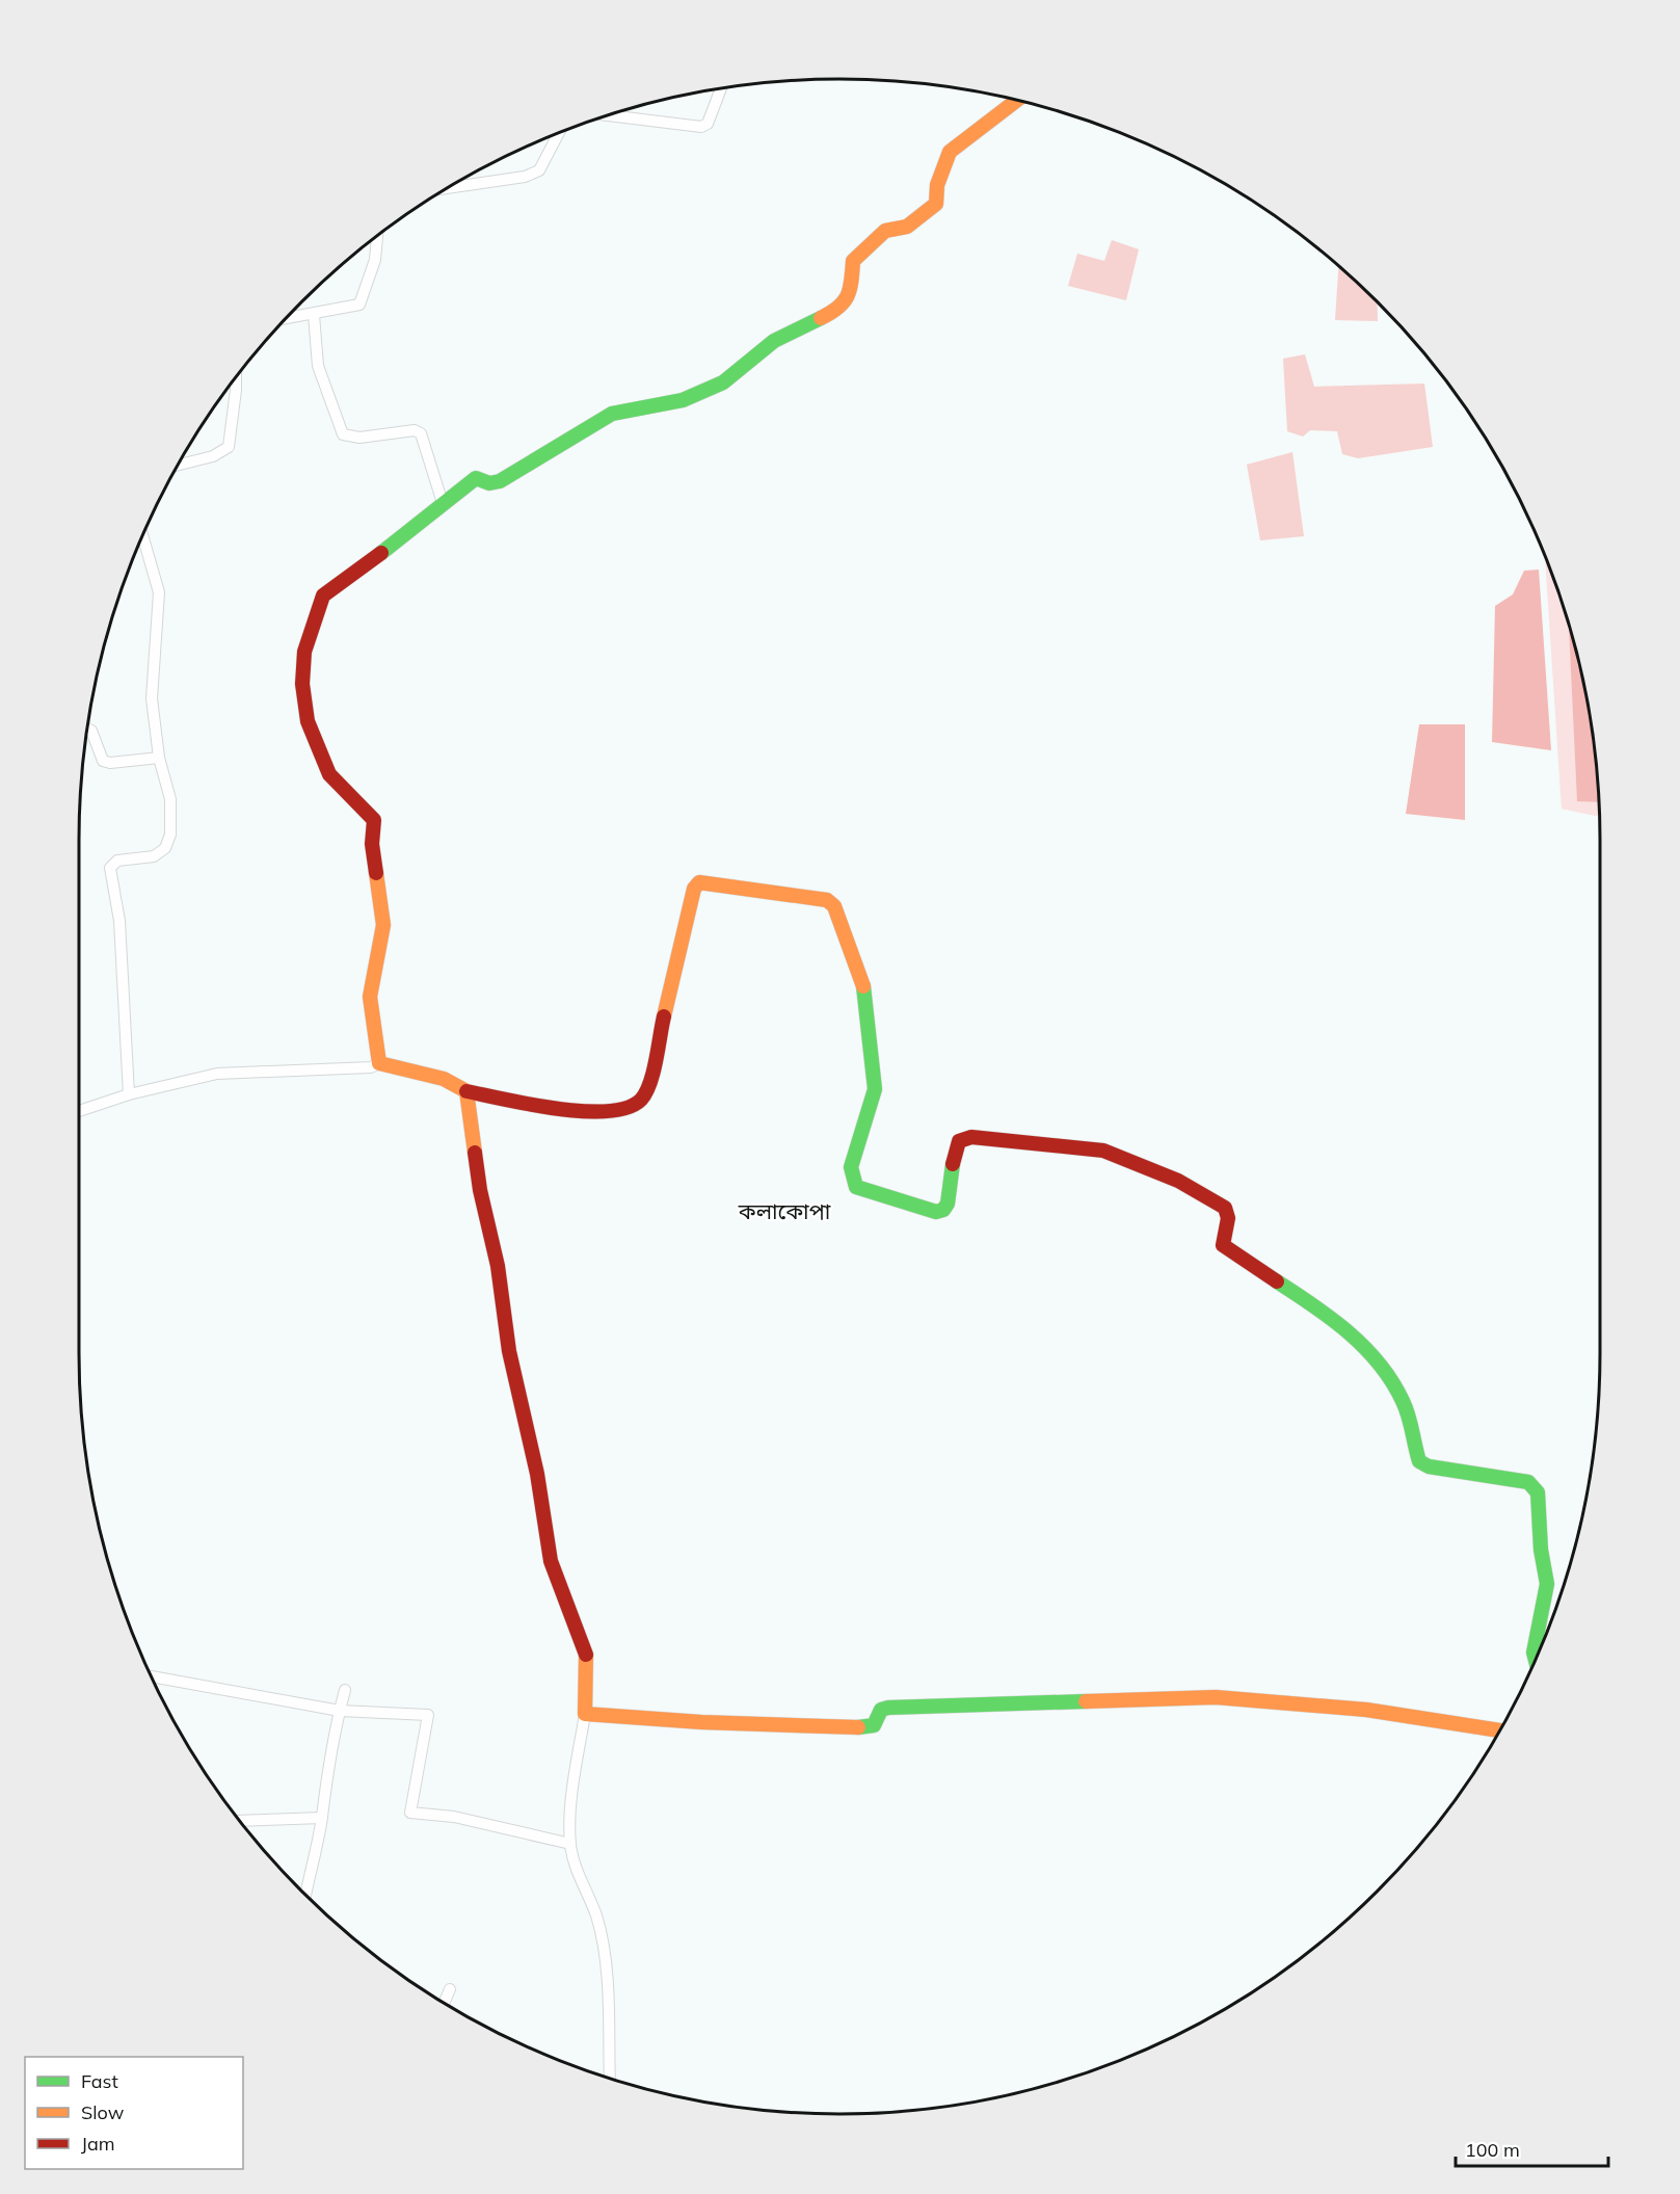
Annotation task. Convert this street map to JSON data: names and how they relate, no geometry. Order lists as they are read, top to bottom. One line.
{"districts":["কলাকোপা"],"legend":["Fast","Slow","Jam"],"scale_bar":"100 m"}
